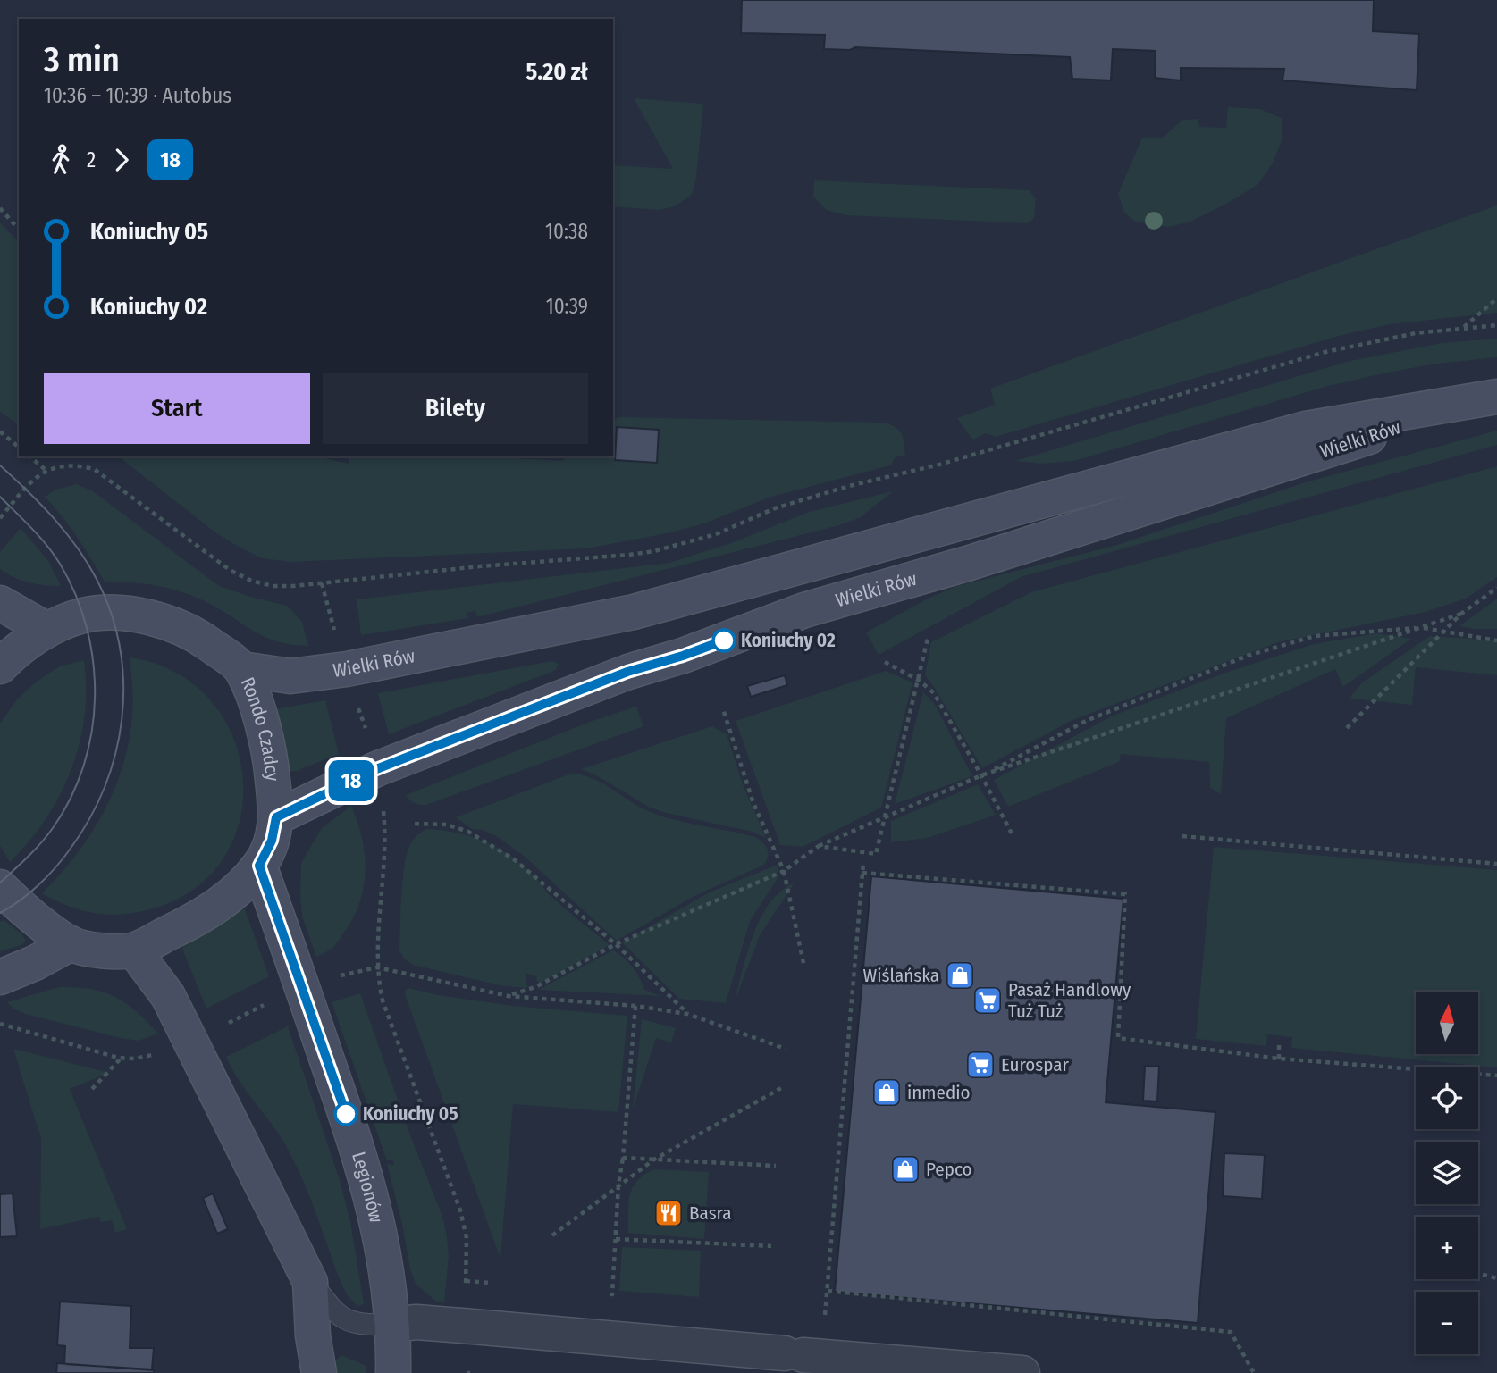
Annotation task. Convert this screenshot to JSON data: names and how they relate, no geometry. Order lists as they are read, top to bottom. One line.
{"streets":{"street":["Wielki Rów","Rondo Czadcy","Legionów"]},"crossings":[["Wielki Rów","Rondo Czadcy"],["Rondo Czadcy","Legionów"]],"places":{"other":["Koniuchy 02","Koniuchy 05"],"shop":["Wiślańska","inmedio","Pepco"],"supermarket":["Pasaż Handlowy Tuż Tuż","Eurospar"],"restaurant":["Basra"]},"lines":["bus line 18"],"north":"top","page":{"on_map":"18","heading":["3 min","10:36 – 10:39 · Autobus","5.20 zł"],"legs":["2","18"],"list":[{"name":"Koniuchy 05","value":"10:38"},{"name":"Koniuchy 02","value":"10:39"}],"buttons":["Start","Bilety"],"map_buttons":["+","−"]}}
